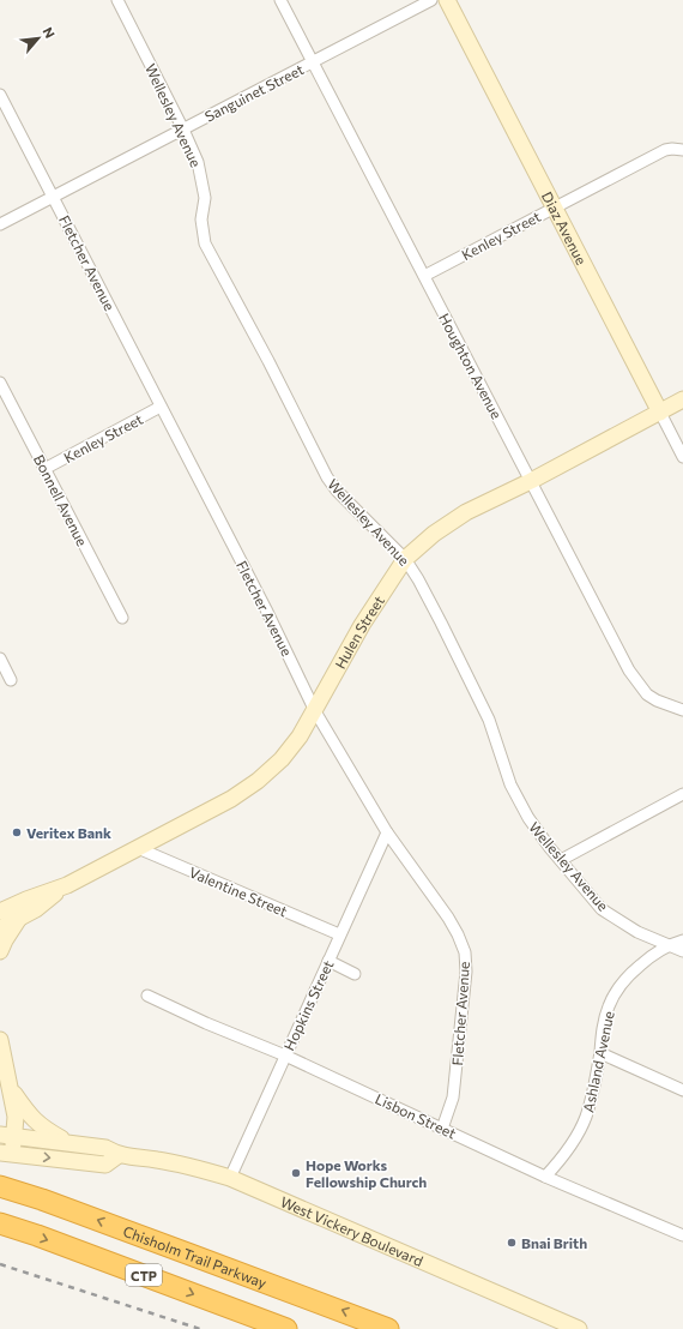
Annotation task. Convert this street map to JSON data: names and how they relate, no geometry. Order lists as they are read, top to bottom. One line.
{"streets":{"highway":["Chisholm Trail Parkway","CTP"],"main road":["Diaz Avenue","Hulen Street","West Vickery Boulevard"],"street":["Sanguinet Street","Wellesley Avenue","Kenley Street","Fletcher Avenue","Houghton Avenue","Bonnell Avenue","Valentine Street","Hopkins Street","Ashland Avenue","Lisbon Street"]},"crossings":[["Sanguinet Street","Wellesley Avenue"],["Sanguinet Street","Fletcher Avenue"],["Sanguinet Street","Houghton Avenue"],["Wellesley Avenue","Hulen Street"],["Wellesley Avenue","Ashland Avenue"],["Diaz Avenue","Kenley Street"],["Diaz Avenue","Hulen Street"],["Kenley Street","Fletcher Avenue"],["Kenley Street","Houghton Avenue"],["Kenley Street","Bonnell Avenue"],["Fletcher Avenue","Hulen Street"],["Fletcher Avenue","Hopkins Street"],["Fletcher Avenue","Lisbon Street"],["Houghton Avenue","Hulen Street"],["Hulen Street","Valentine Street"],["Valentine Street","Hopkins Street"],["Hopkins Street","Lisbon Street"],["Hopkins Street","West Vickery Boulevard"],["Ashland Avenue","Lisbon Street"]],"places":["Veritex Bank","Hope Works Fellowship Church","Bnai Brith"],"north":"top right"}
